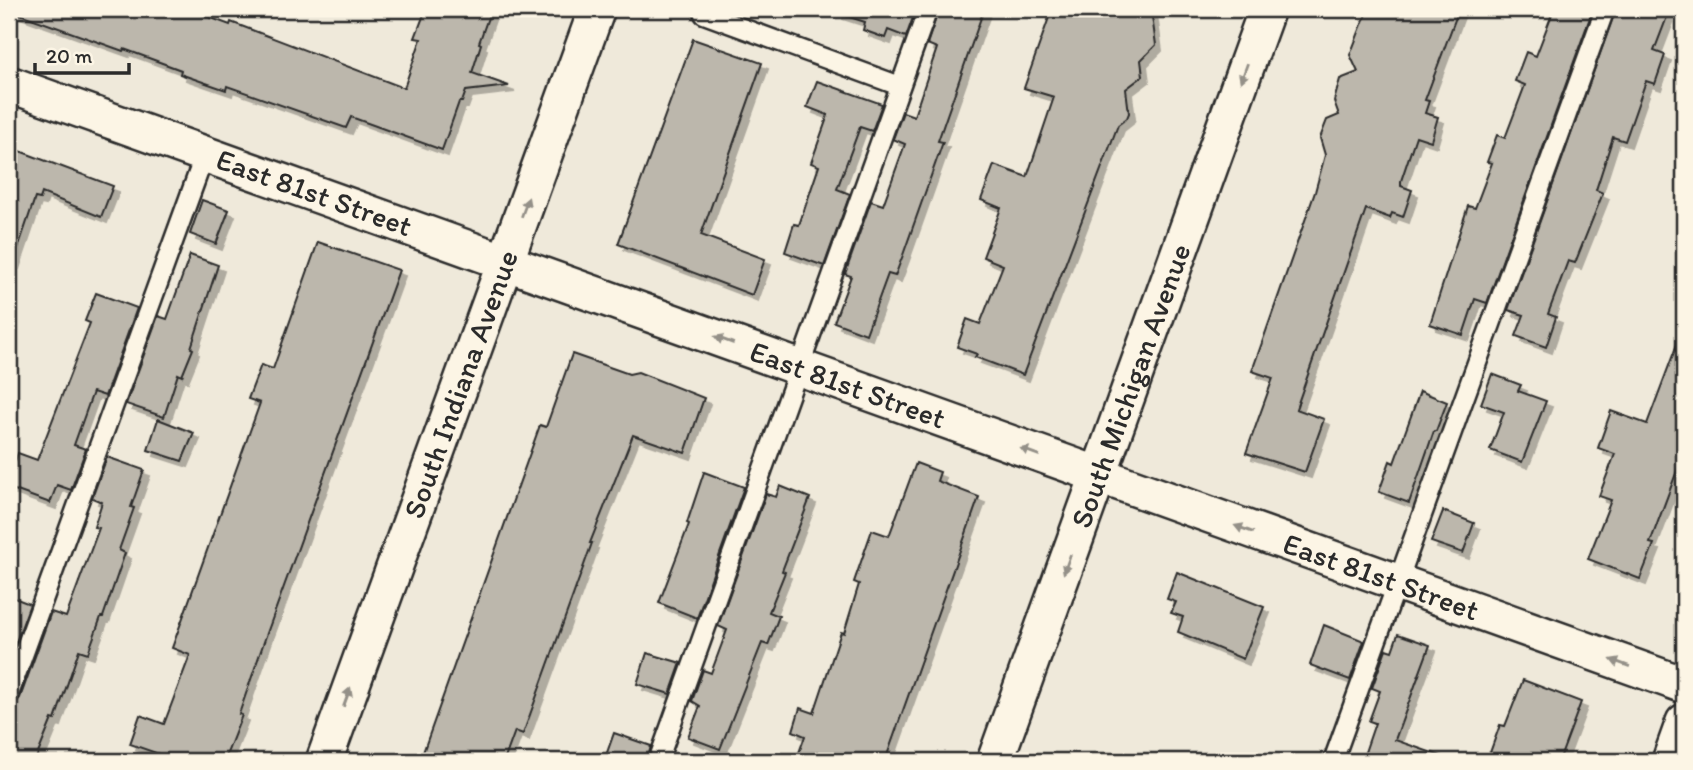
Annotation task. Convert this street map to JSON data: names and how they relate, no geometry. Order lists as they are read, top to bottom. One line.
{"streets":{"street":["East 81st Street","South Indiana Avenue","South Michigan Avenue"]},"crossings":[["East 81st Street","South Indiana Avenue"],["East 81st Street","South Michigan Avenue"]],"one_way":["East 81st Street","South Indiana Avenue","South Michigan Avenue"],"scale_bar":"20 m"}
